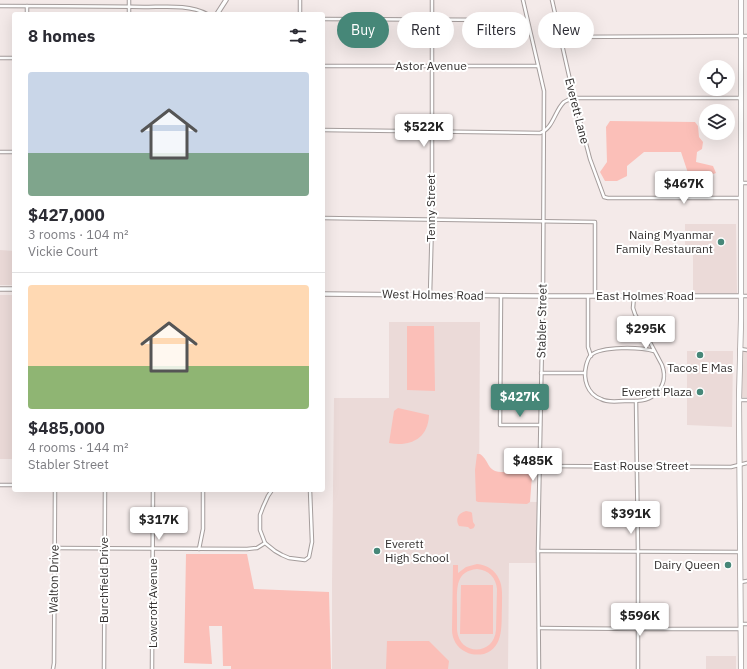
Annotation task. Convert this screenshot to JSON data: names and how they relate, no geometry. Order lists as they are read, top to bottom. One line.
{"streets":{"street":["Astor Avenue","Everett Lane","Tenny Street","West Holmes Road","East Holmes Road","Stabler Street","East Rouse Street","Walton Drive","Burchfield Drive","Lowcroft Avenue"]},"crossings":[["Astor Avenue","Tenny Street"],["Astor Avenue","Stabler Street"],["Tenny Street","West Holmes Road"],["West Holmes Road","East Holmes Road"],["West Holmes Road","Stabler Street"],["East Holmes Road","Stabler Street"],["Stabler Street","East Rouse Street"]],"places":["Naing Myanmar Family Restaurant","Tacos E Mas","Everett Plaza","Everett High School","Dairy Queen"],"page":{"chip":["Buy","Rent","Filters","New"],"heading":"8 homes","list":[{"name":"$427,000","note":"3 rooms · 104 m² · Vickie Court"},{"name":"$485,000","note":"4 rooms · 144 m² · Stabler Street"}],"price":["$522K","$467K","$295K","$427K","$485K","$391K","$317K","$596K"]}}
